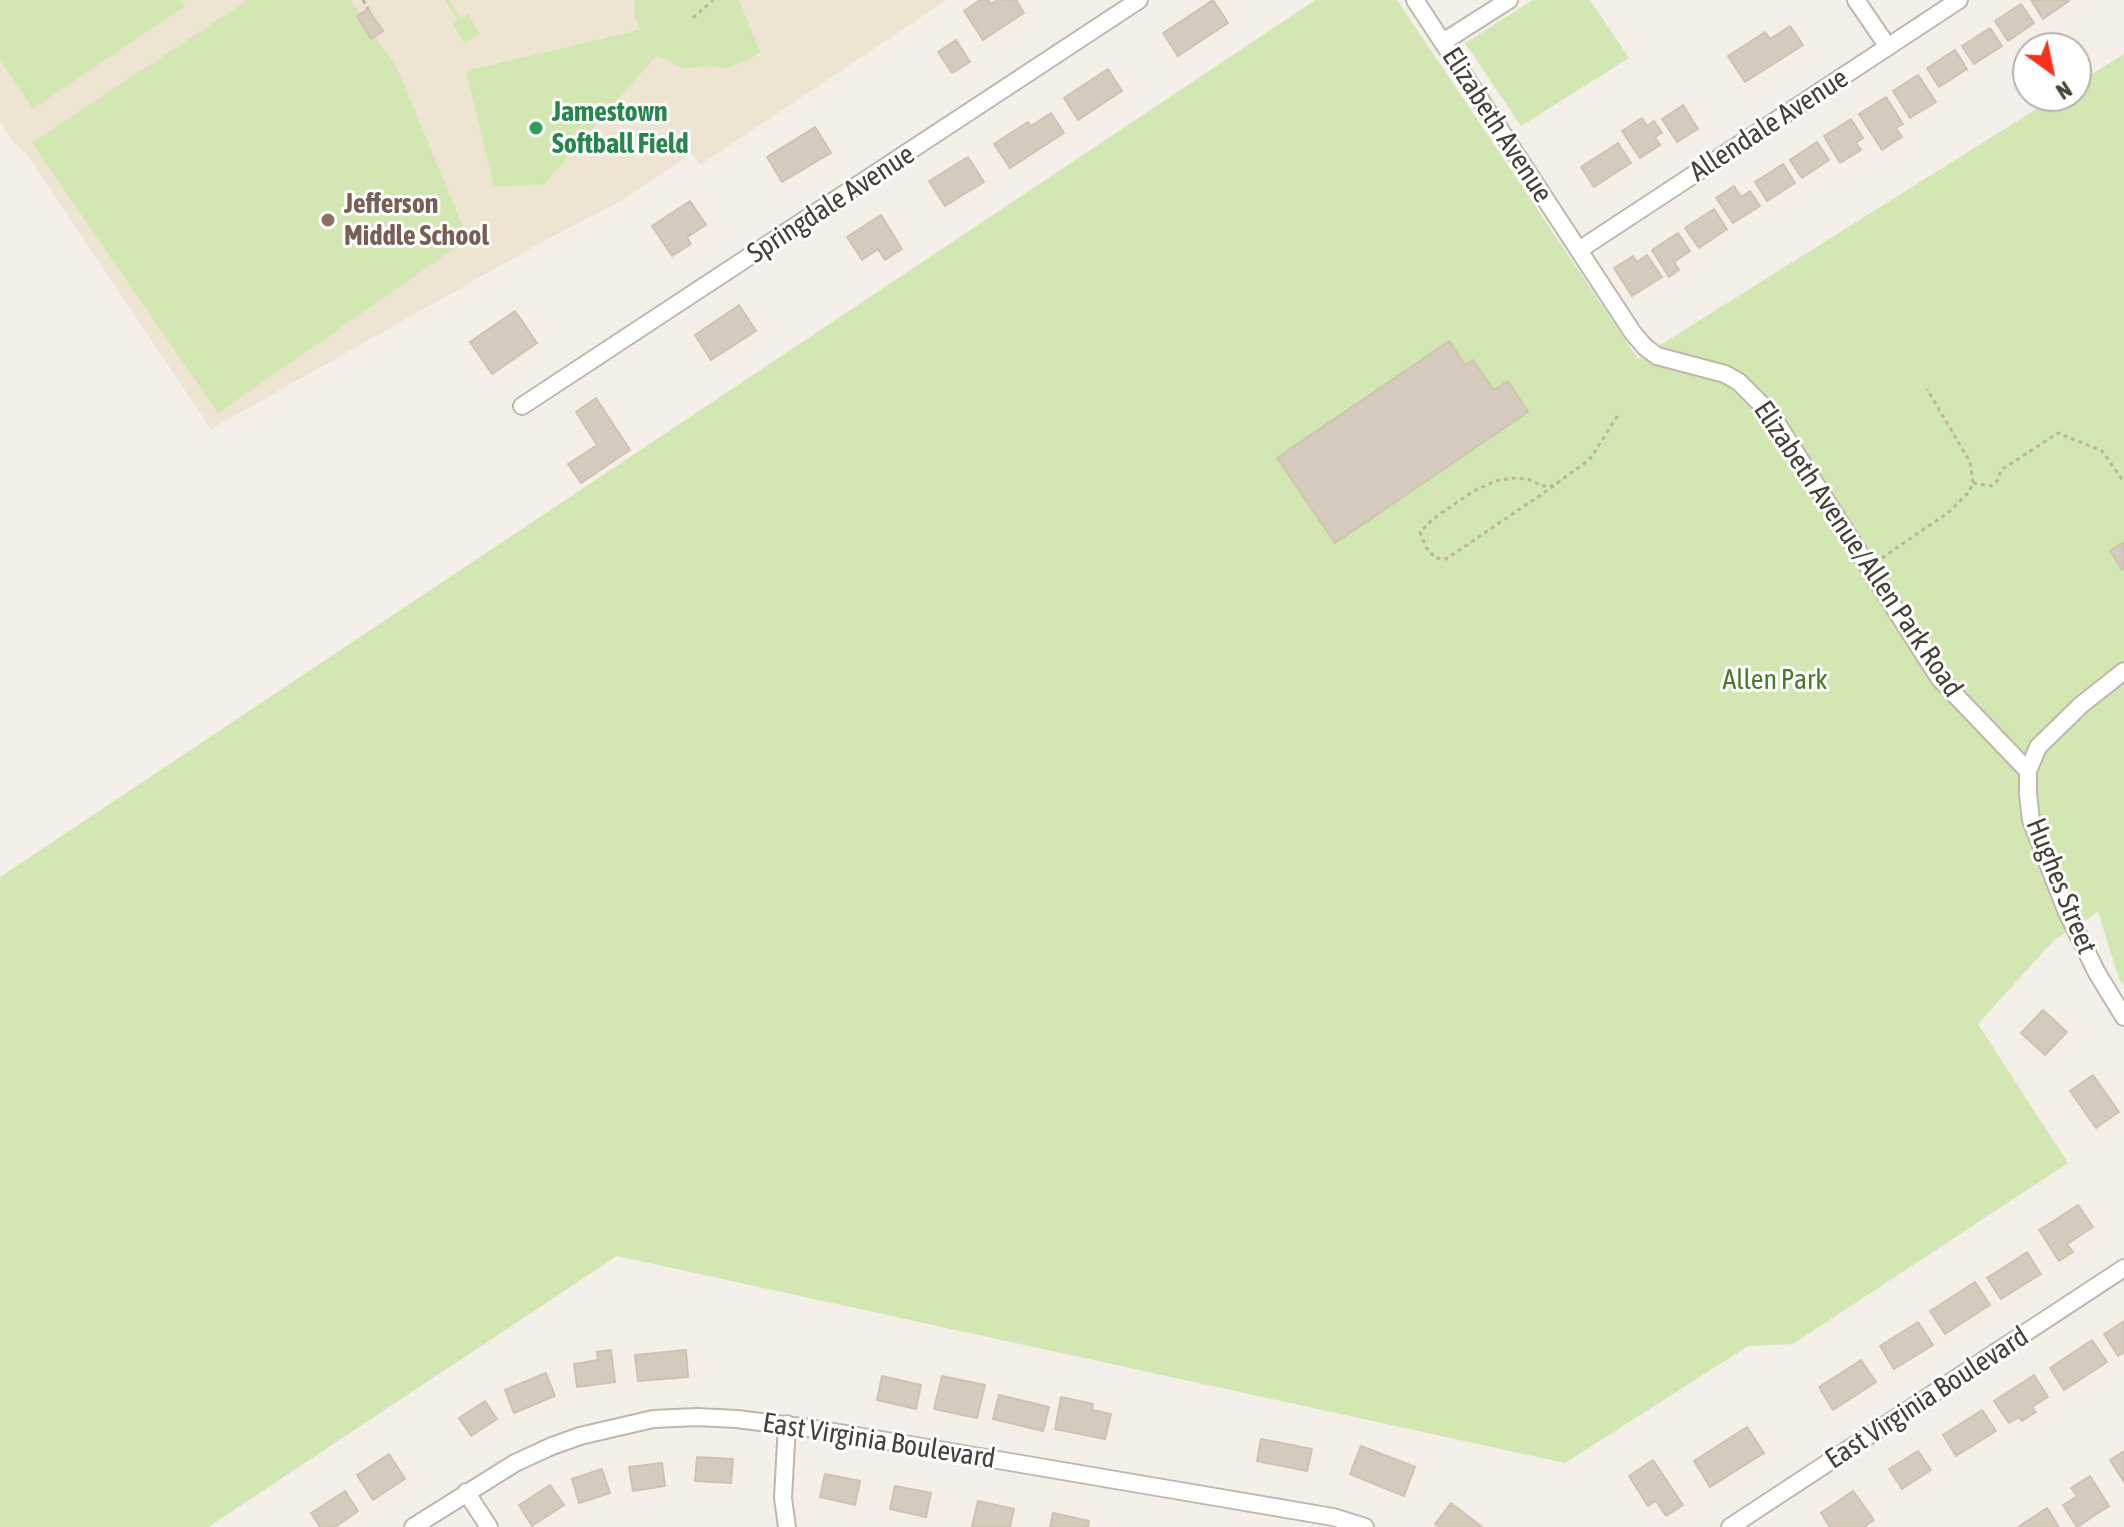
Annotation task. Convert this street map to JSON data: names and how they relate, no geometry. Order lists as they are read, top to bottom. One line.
{"streets":{"street":["Elizabeth Avenue","Allendale Avenue","Springdale Avenue","Elizabeth Avenue/Allen Park Road","Hughes Street","East Virginia Boulevard"]},"crossings":[["Elizabeth Avenue","Allendale Avenue"],["Elizabeth Avenue","Elizabeth Avenue/Allen Park Road"],["Allendale Avenue","Elizabeth Avenue/Allen Park Road"],["Elizabeth Avenue/Allen Park Road","Hughes Street"]],"parks":["Allen Park"],"places":["Jamestown Softball Field","Jefferson Middle School"],"north":"bottom right"}
